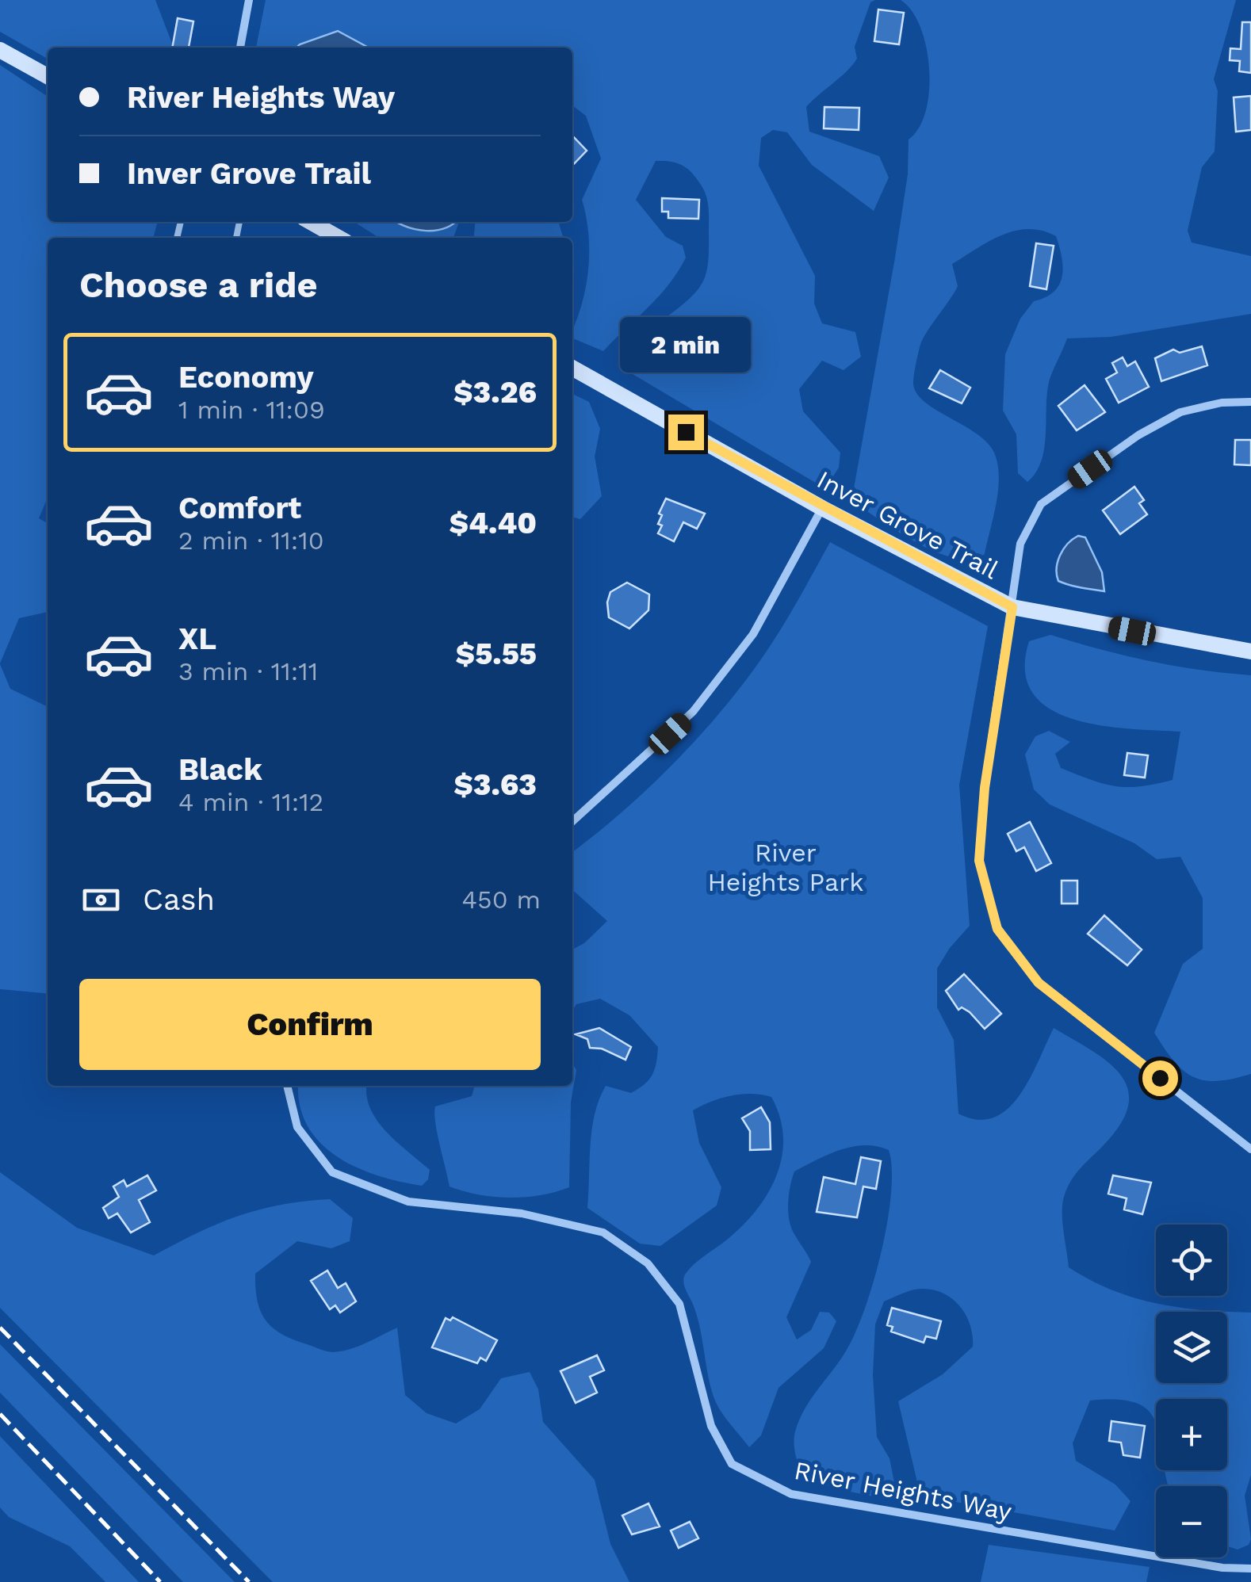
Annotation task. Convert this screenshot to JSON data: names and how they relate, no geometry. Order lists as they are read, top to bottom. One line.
{"streets":{"street":["Inver Grove Trail","River Heights Way"]},"parks":["River Heights Park"],"page":{"banner":["River Heights Way","Inver Grove Trail"],"heading":"Choose a ride","bubble":"2 min","list":[{"name":"Economy","note":"1 min · 11:09","value":"$3.26"},{"name":"Comfort","note":"2 min · 11:10","value":"$4.40"},{"name":"XL","note":"3 min · 11:11","value":"$5.55"},{"name":"Black","note":"4 min · 11:12","value":"$3.63"}],"pay":["Cash","450 m"],"buttons":"Confirm","map_buttons":["+","−"]}}
